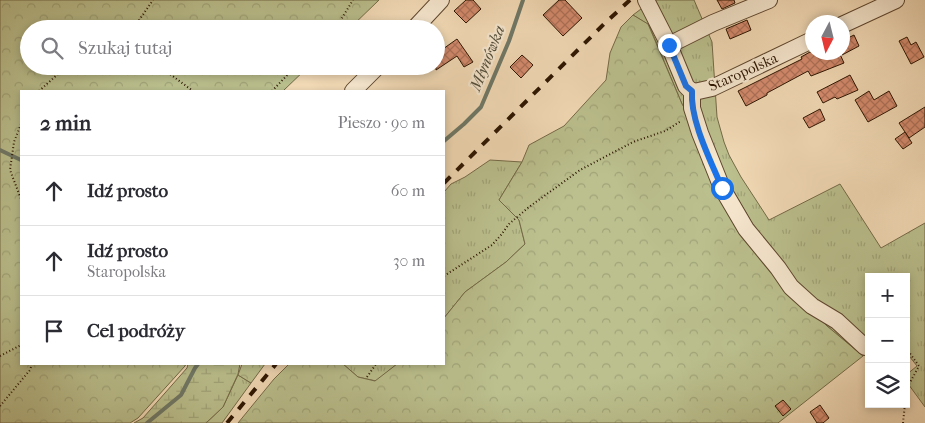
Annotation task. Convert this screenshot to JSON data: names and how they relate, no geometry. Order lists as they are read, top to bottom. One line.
{"streets":{"street":["Staropolska"]},"water":["Młynówka"],"north":"bottom","page":{"search":"Szukaj tutaj","heading":["2 min","Pieszo · 90 m"],"list":[["Idź prosto","60 m"],["Idź prosto","Staropolska","30 m"],"Cel podróży"],"map_buttons":["+","−"]}}
